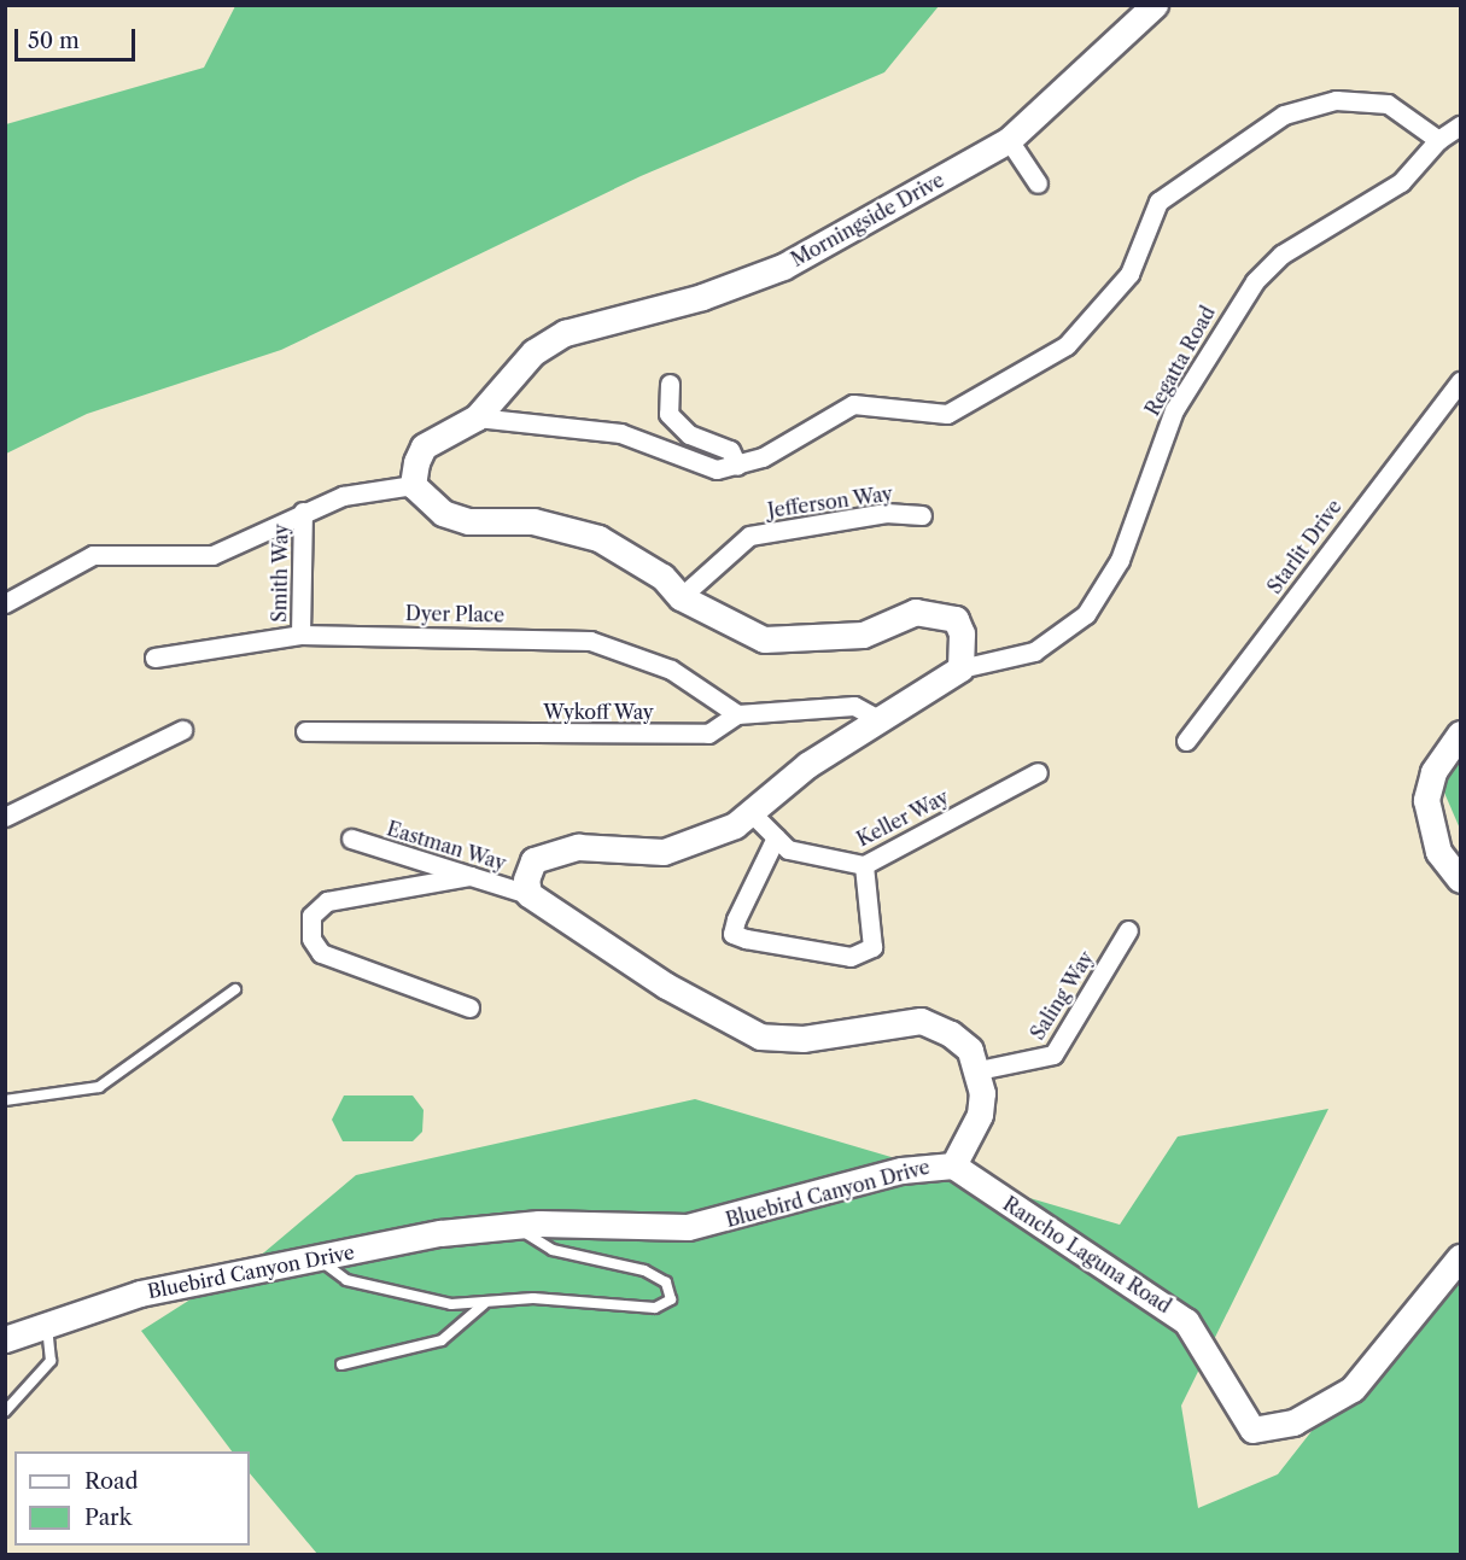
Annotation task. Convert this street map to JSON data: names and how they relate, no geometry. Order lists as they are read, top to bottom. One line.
{"streets":{"street":["Morningside Drive","Regatta Road","Jefferson Way","Starlit Drive","Smith Way","Dyer Place","Wykoff Way","Keller Way","Eastman Way","Saling Way","Bluebird Canyon Drive","Rancho Laguna Road"]},"crossings":[["Smith Way","Dyer Place"],["Dyer Place","Wykoff Way"],["Saling Way","Bluebird Canyon Drive"],["Bluebird Canyon Drive","Rancho Laguna Road"]],"legend":["Road","Park"],"scale_bar":"50 m"}
